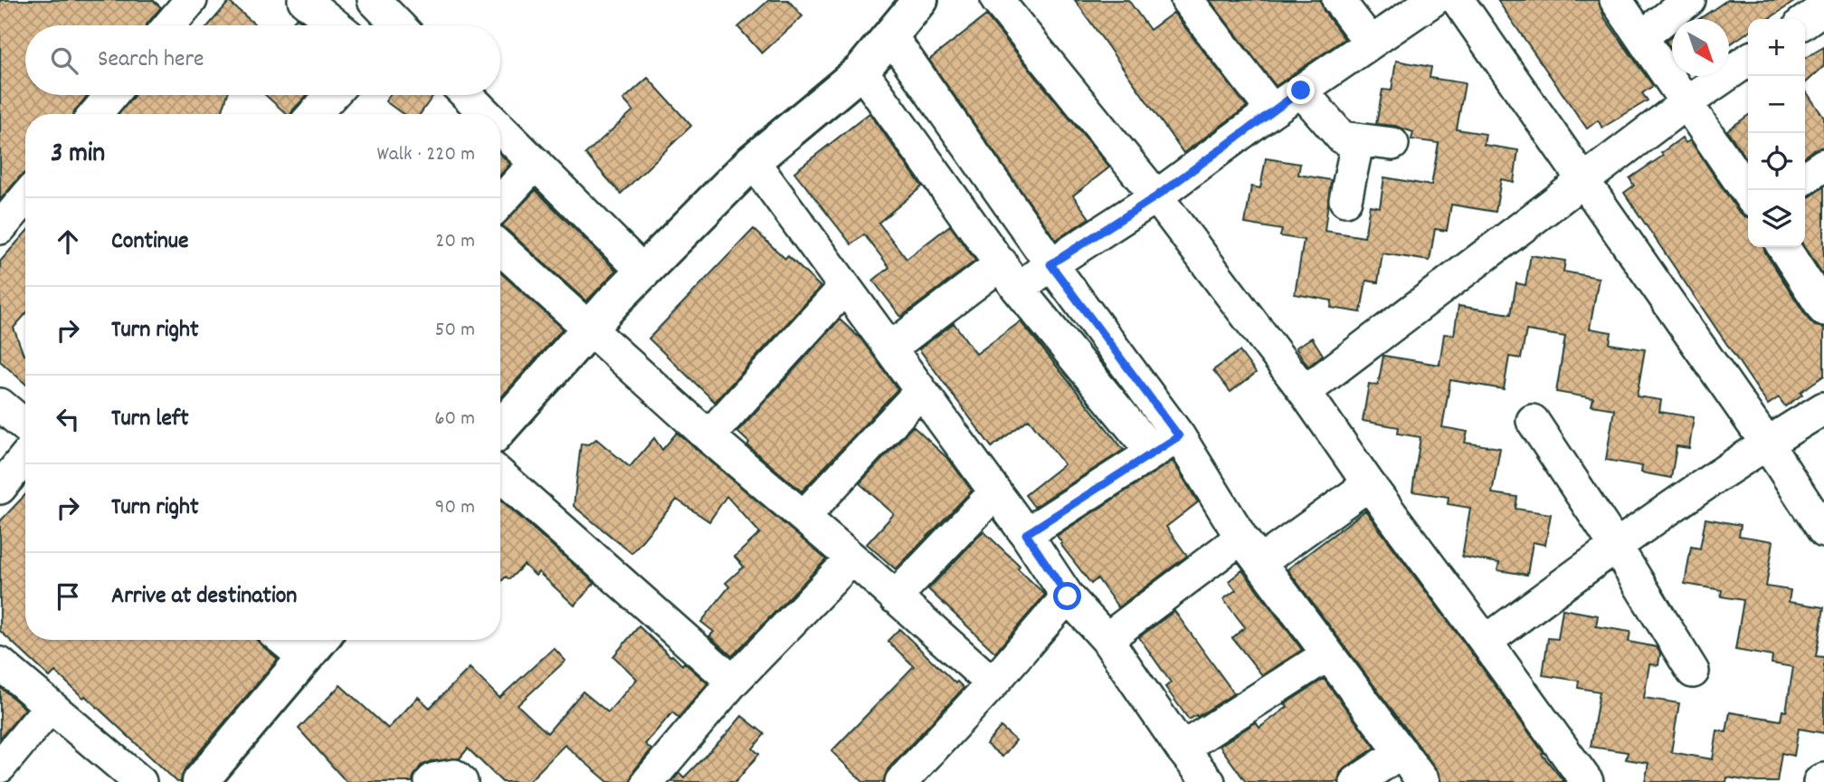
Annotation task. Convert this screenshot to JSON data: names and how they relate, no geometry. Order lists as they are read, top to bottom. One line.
{"north":"bottom right","page":{"map_buttons":["+","−"],"search":"Search here","heading":["3 min","Walk · 220 m"],"list":[["Continue","20 m"],["Turn right","50 m"],["Turn left","60 m"],["Turn right","90 m"],"Arrive at destination"]}}
